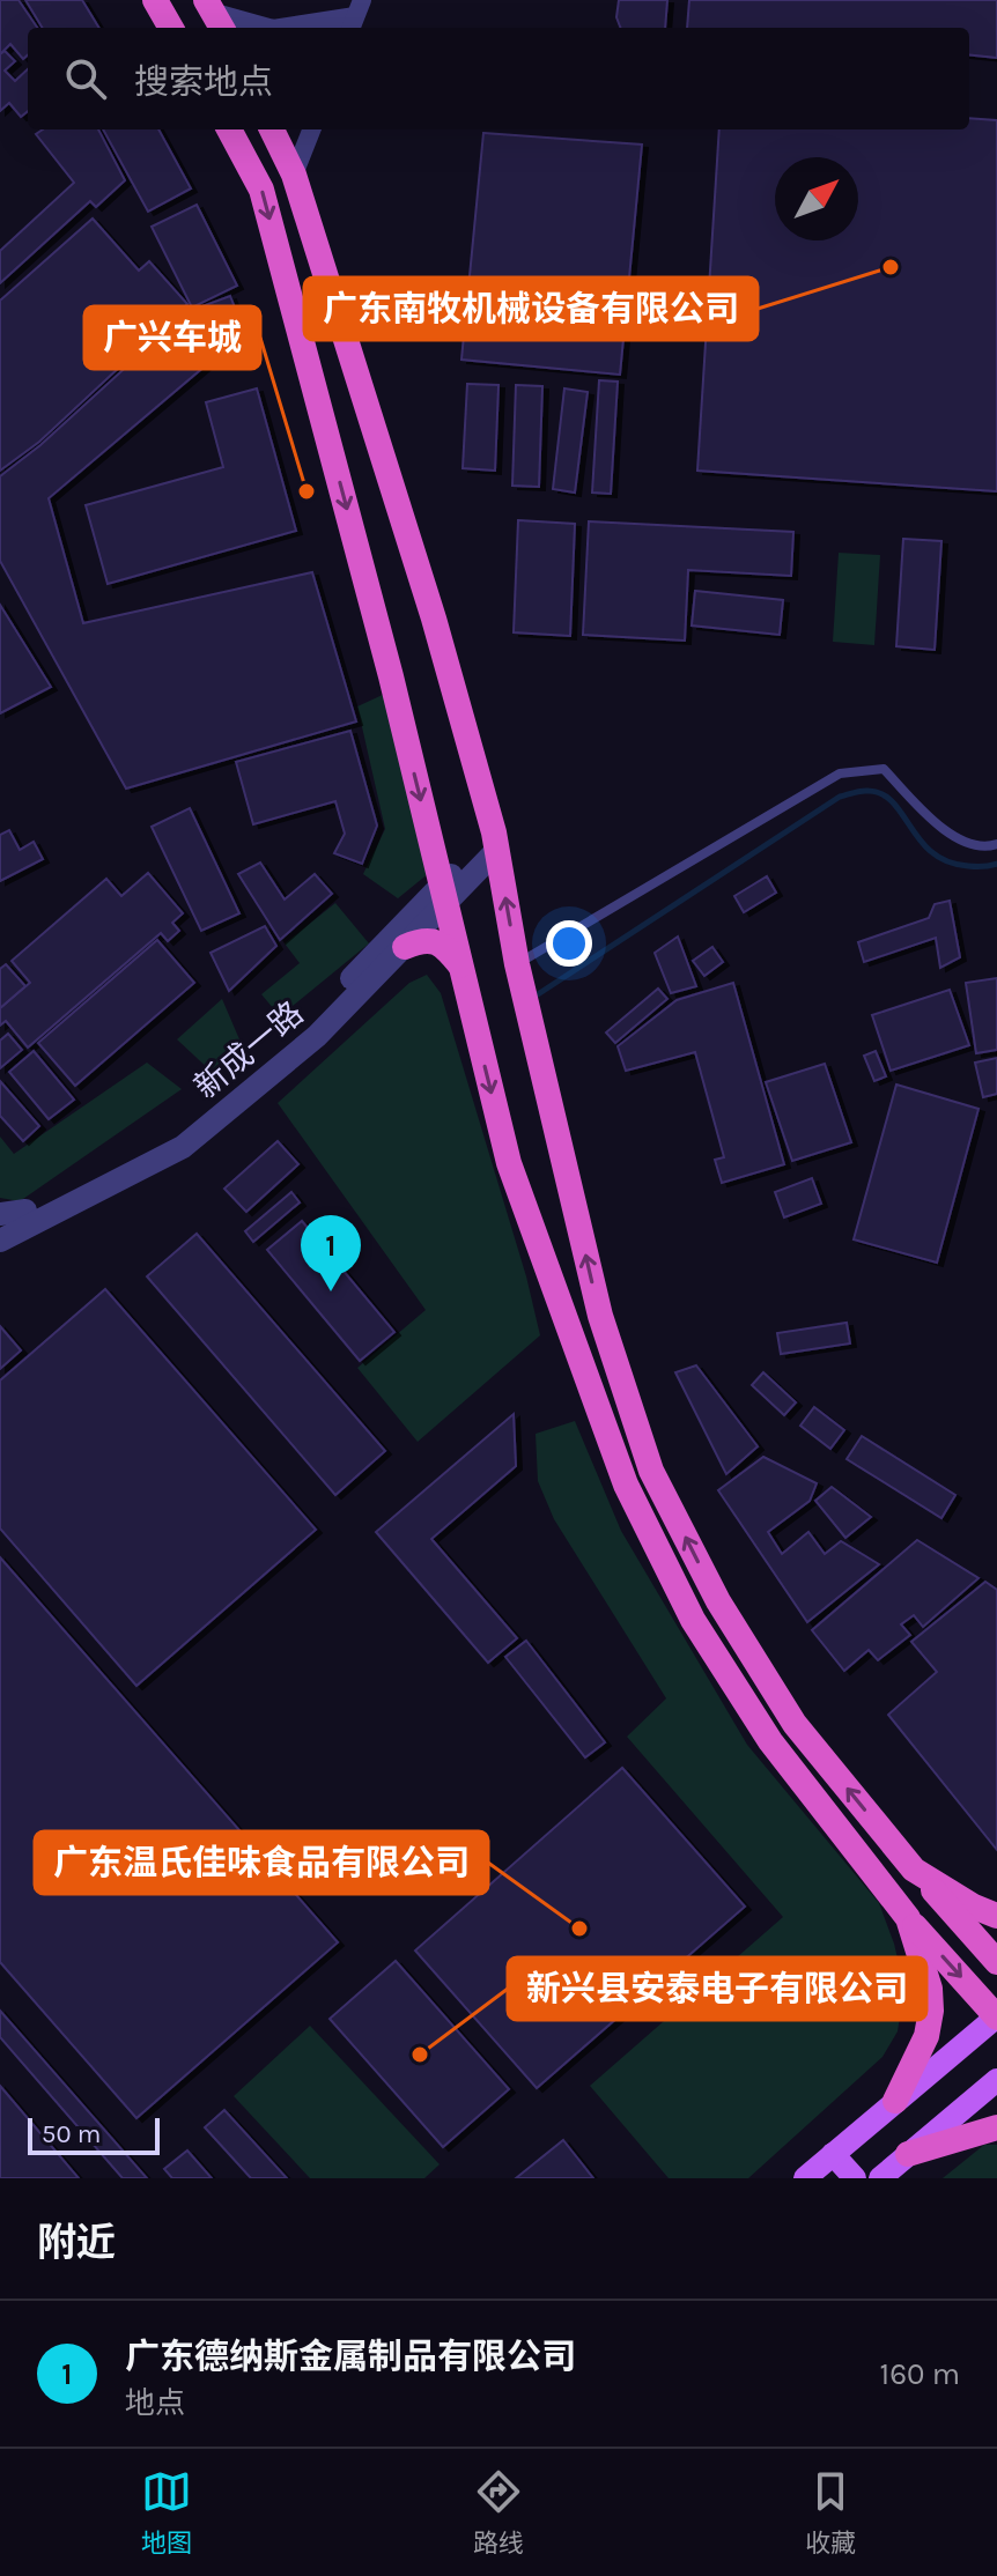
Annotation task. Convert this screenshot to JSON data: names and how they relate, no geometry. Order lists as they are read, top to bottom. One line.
{"streets":{"street":["新成一路"]},"places":["广东南牧机械设备有限公司","广兴车城","广东温氏佳味食品有限公司","新兴县安泰电子有限公司"],"scale_bar":"50 m","north":"top right","page":{"search":"搜索地点","pins":"1","scale":"50 m","heading":"附近","list":[{"mark":"1","name":"广东德纳斯金属制品有限公司","note":"地点","value":"160 m"}],"nav":["地图","路线","收藏"]}}
